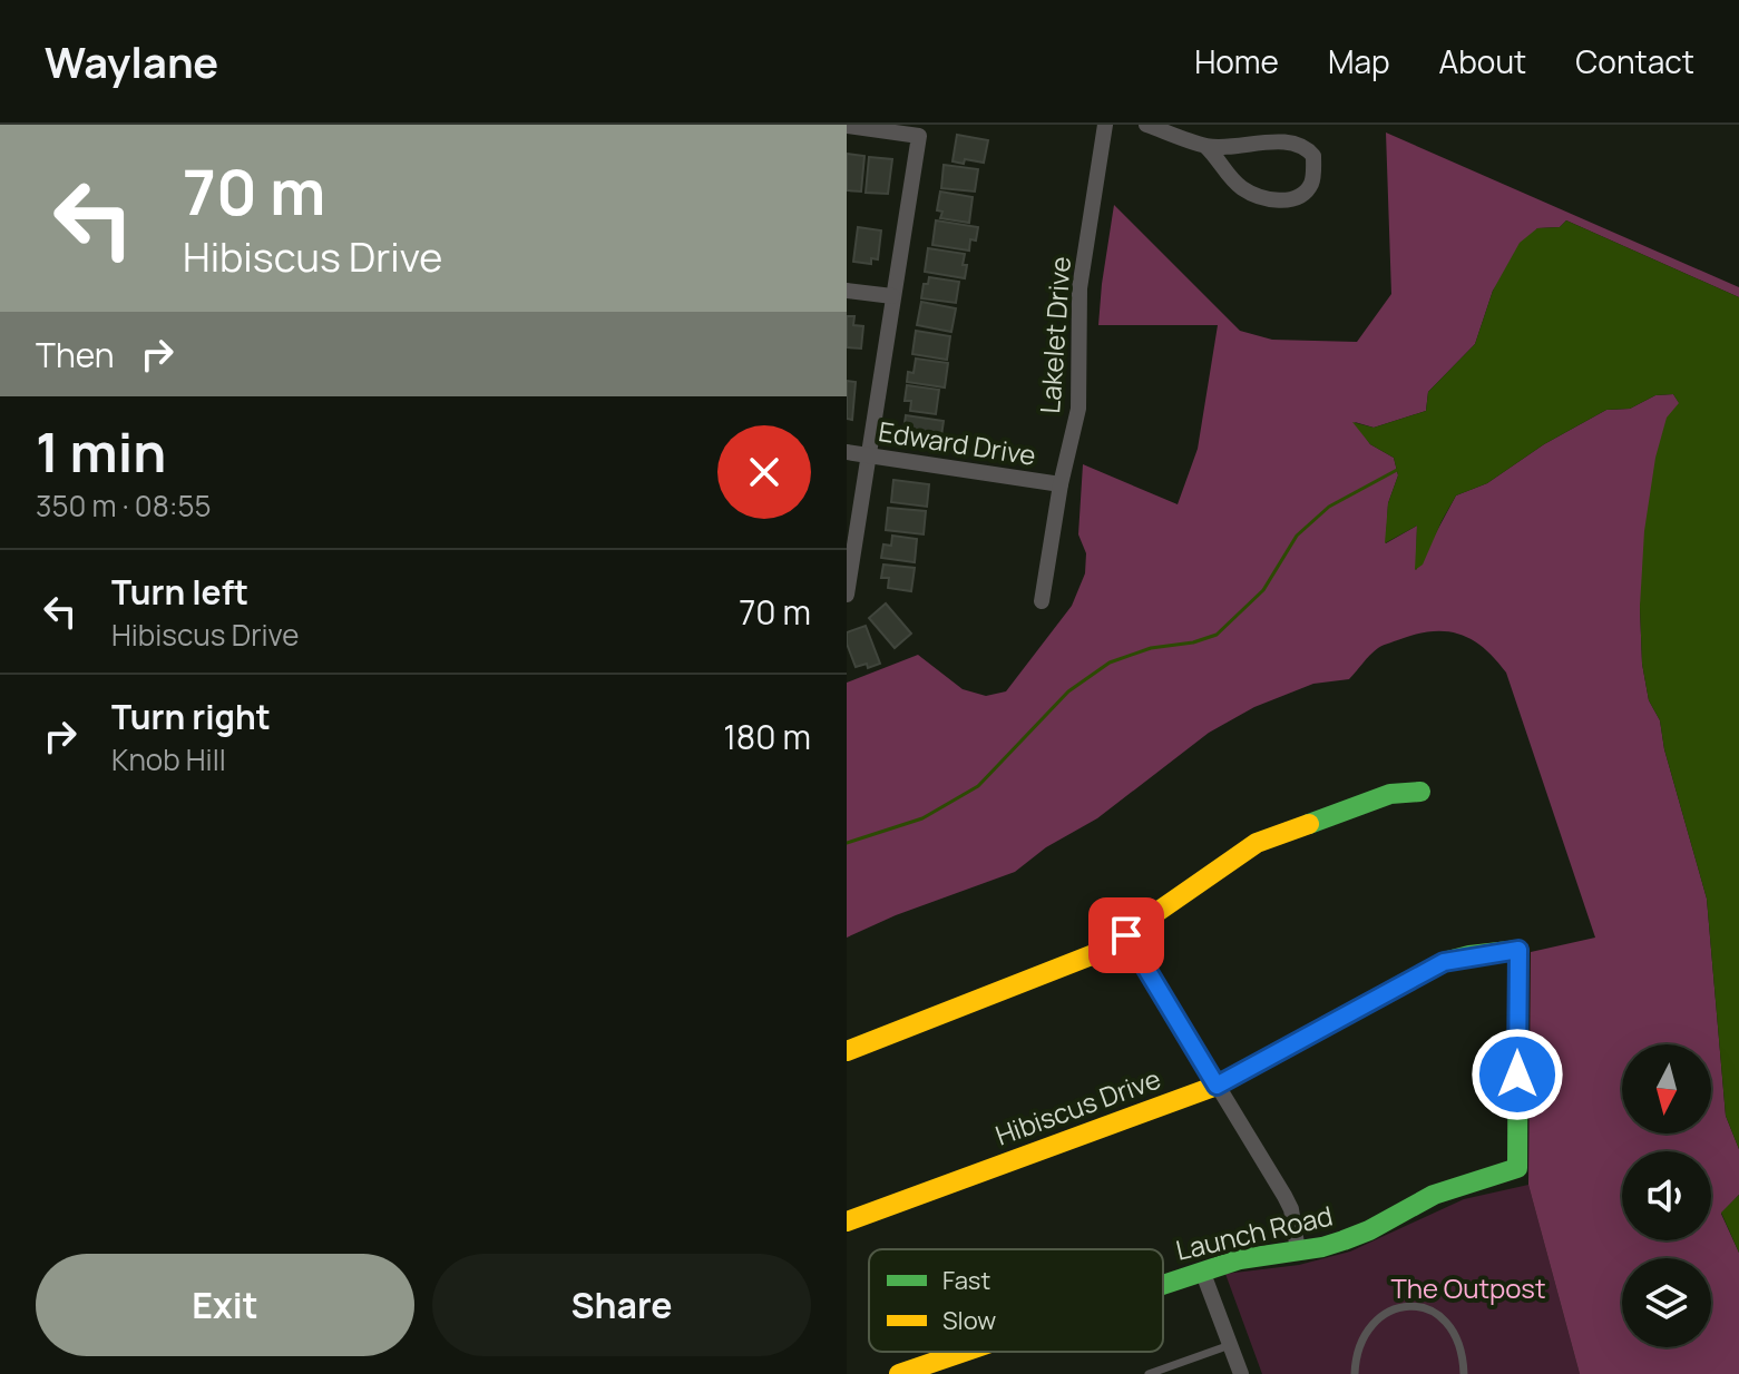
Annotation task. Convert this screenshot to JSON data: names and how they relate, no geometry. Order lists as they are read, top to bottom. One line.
{"streets":{"street":["Lakelet Drive","Edward Drive","Hibiscus Drive","Launch Road"]},"crossings":[["Lakelet Drive","Edward Drive"],["Hibiscus Drive","Launch Road"]],"parks":["The Outpost"],"legend":["Fast","Slow"],"north":"bottom","page":{"header":"Waylane","nav":["Home","Map","About","Contact"],"turn":["70 m","Hibiscus Drive"],"then":"Then","heading":["1 min","350 m · 08:55"],"list":[{"name":"Turn left","note":"Hibiscus Drive","value":"70 m"},{"name":"Turn right","note":"Knob Hill","value":"180 m"}],"buttons":["Exit","Share"]}}
